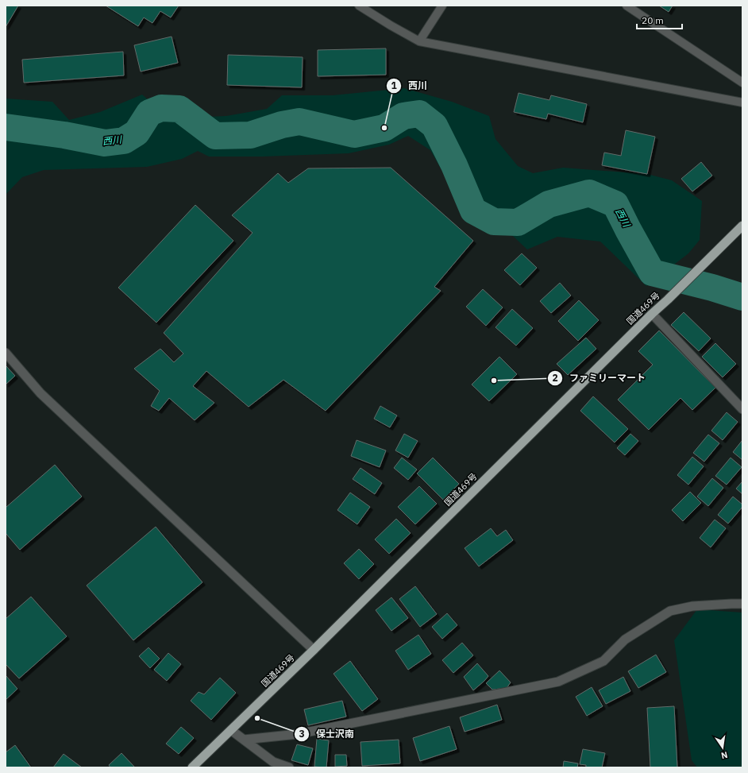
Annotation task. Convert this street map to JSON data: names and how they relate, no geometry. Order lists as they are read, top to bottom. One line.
{"streets":{"highway":["国道469号"]},"water":["西川"],"places":["西川","ファミリーマート","保士沢南"],"scale_bar":"20 m","north":"bottom"}
